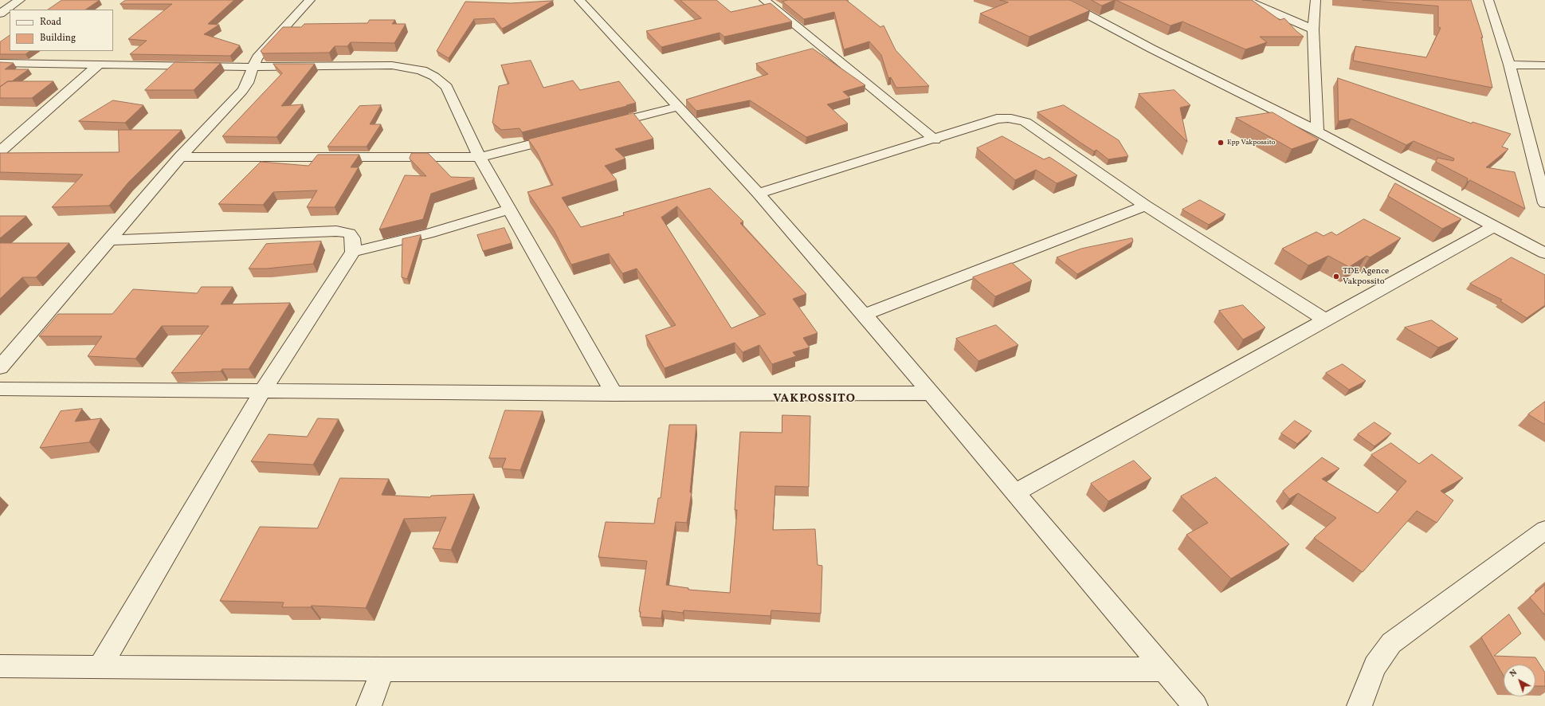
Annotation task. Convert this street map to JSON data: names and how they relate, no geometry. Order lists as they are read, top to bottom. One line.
{"districts":["VAKPOSSITO"],"places":["Epp Vakpossito","TDE Agence Vakpossito"],"legend":["Road","Building"],"north":"top left"}
